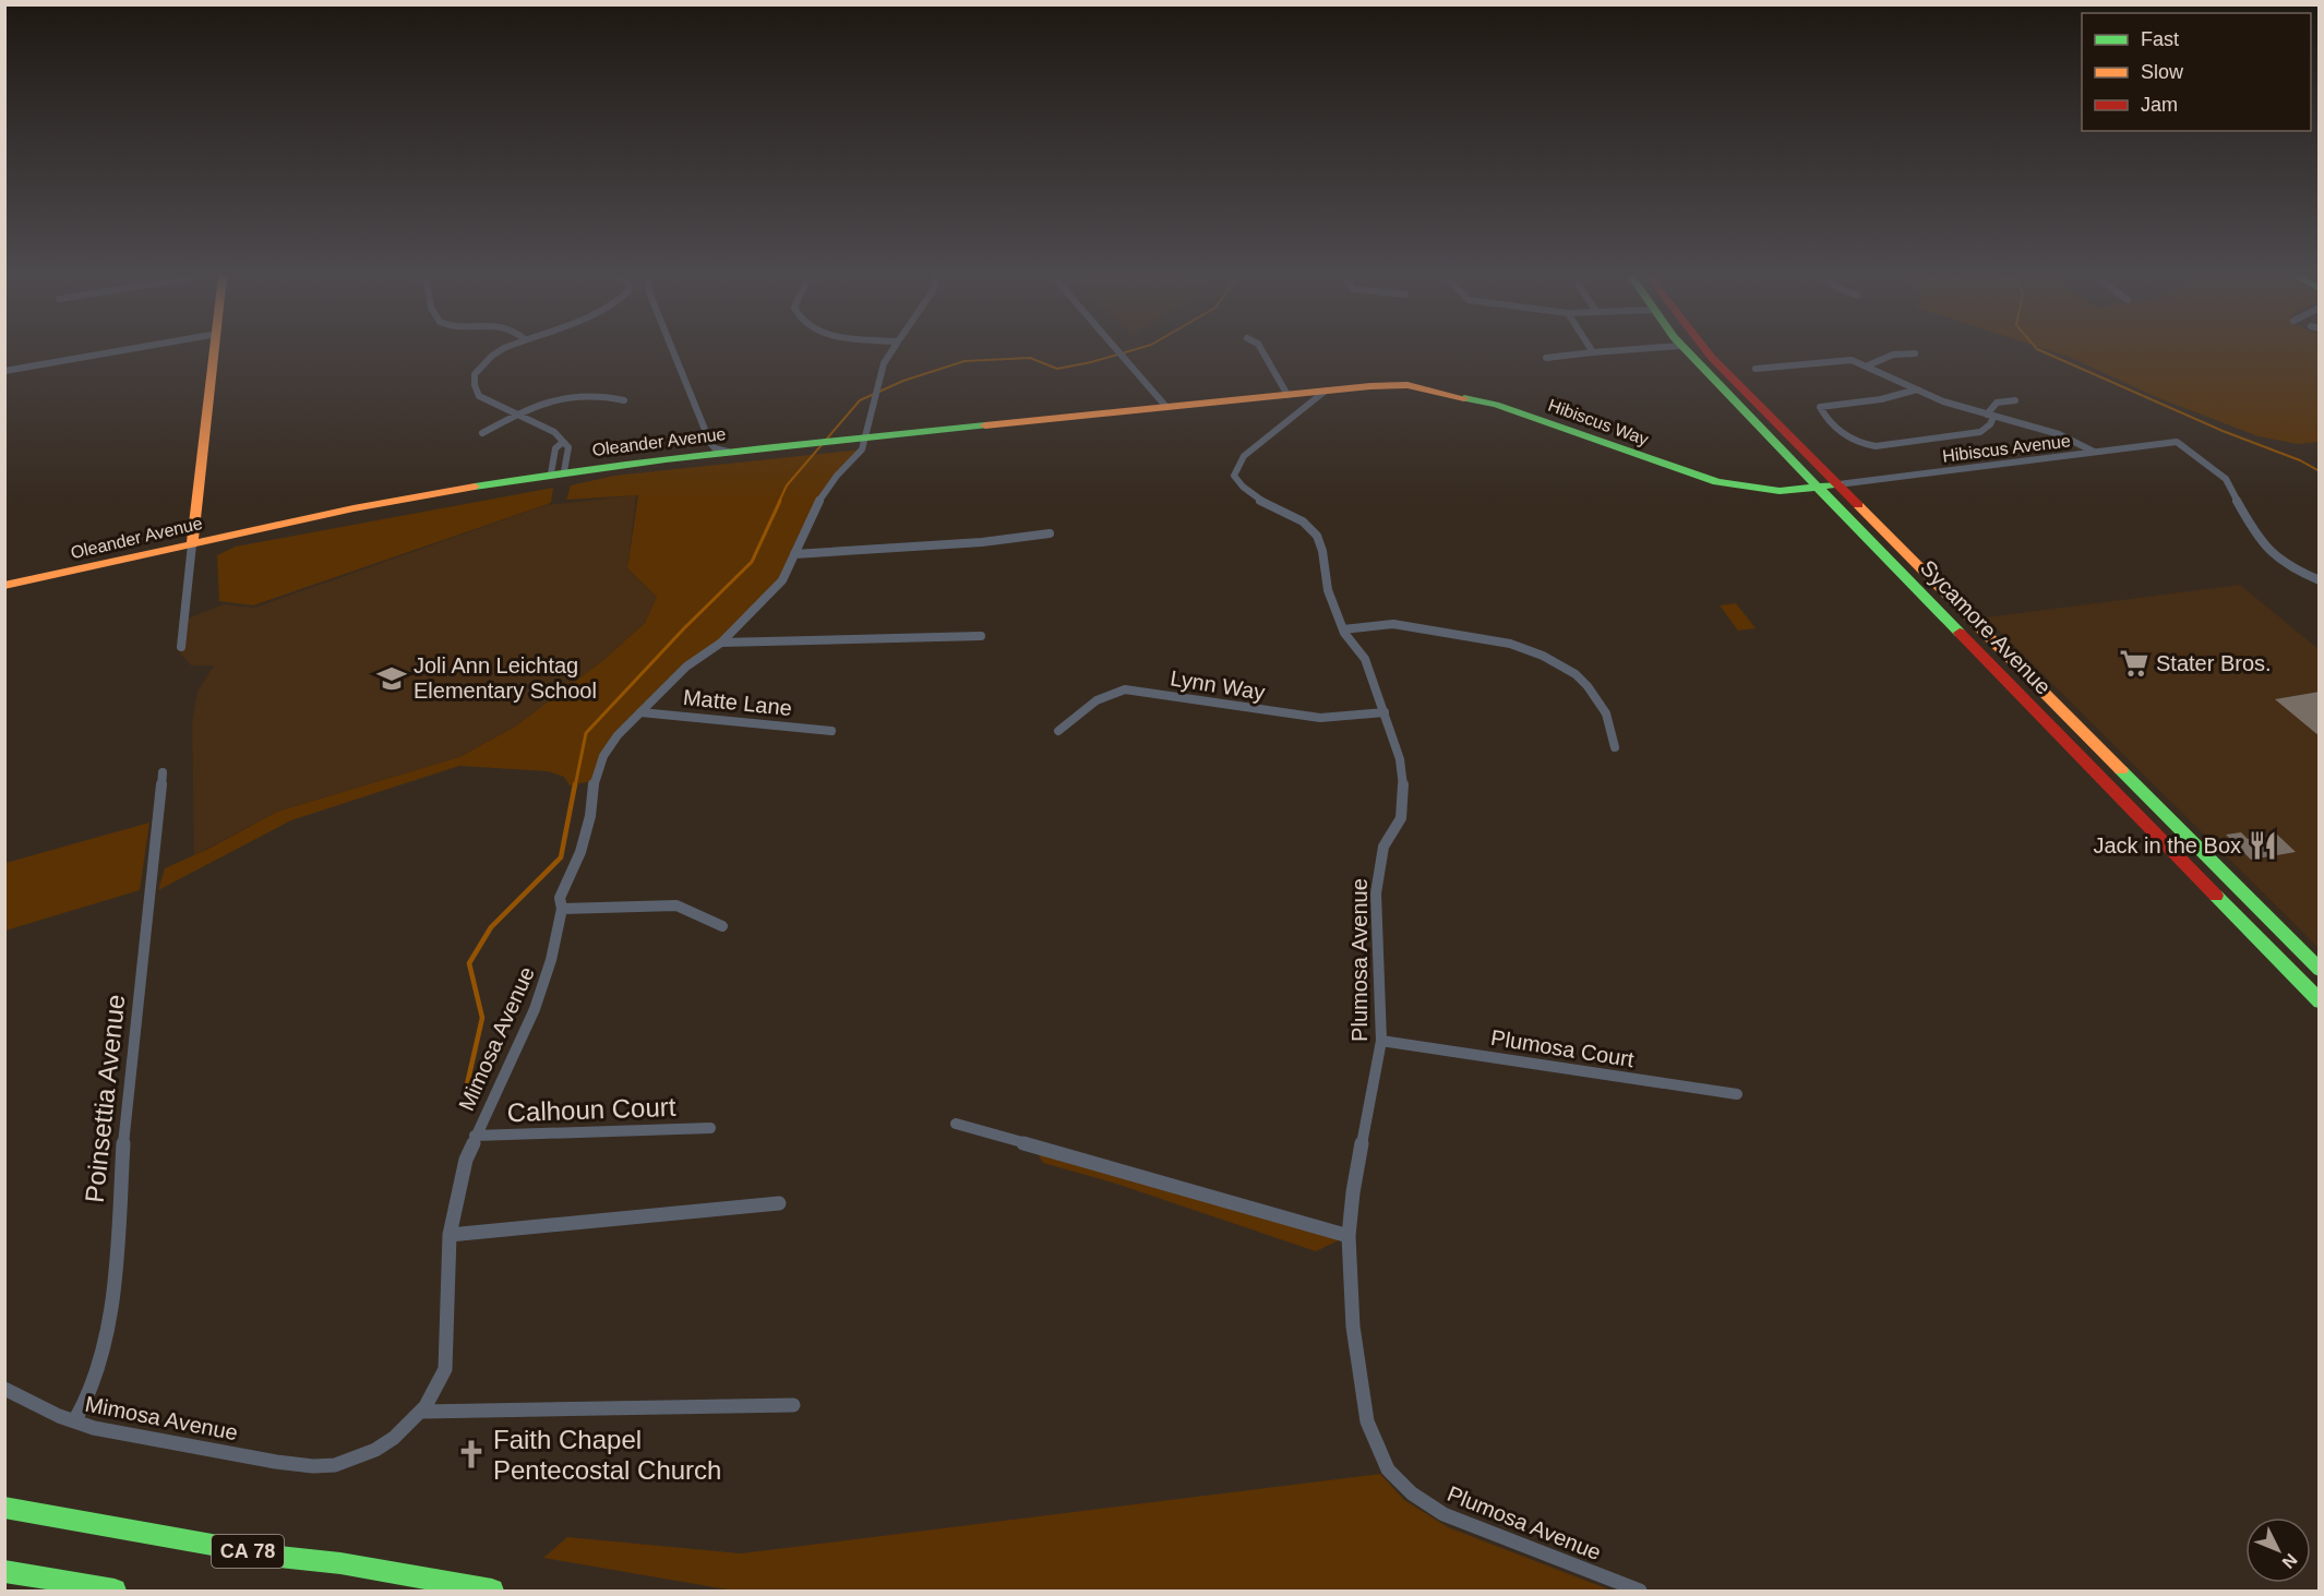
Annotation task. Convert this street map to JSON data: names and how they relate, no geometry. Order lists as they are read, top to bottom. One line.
{"streets":{"main road":["Hibiscus Way","Oleander Avenue","Sycamore Avenue","CA 78"],"street":["Hibiscus Avenue","Lynn Way","Matte Lane","Plumosa Avenue","Mimosa Avenue","Plumosa Court","Poinsettia Avenue","Calhoun Court"]},"crossings":[["Hibiscus Way","Oleander Avenue"],["Hibiscus Way","Hibiscus Avenue"],["Hibiscus Way","Sycamore Avenue"],["Hibiscus Way","Plumosa Avenue"],["Oleander Avenue","Plumosa Avenue"],["Oleander Avenue","Mimosa Avenue"],["Hibiscus Avenue","Sycamore Avenue"],["Lynn Way","Plumosa Avenue"],["Matte Lane","Mimosa Avenue"],["Plumosa Avenue","Plumosa Court"],["Mimosa Avenue","Poinsettia Avenue"],["Mimosa Avenue","Calhoun Court"]],"places":{"supermarket":["Stater Bros."],"school or university":["Joli Ann Leichtag Elementary School"],"restaurant":["Jack in the Box"],"church":["Faith Chapel Pentecostal Church"]},"legend":["Fast","Slow","Jam"],"north":"bottom right"}
